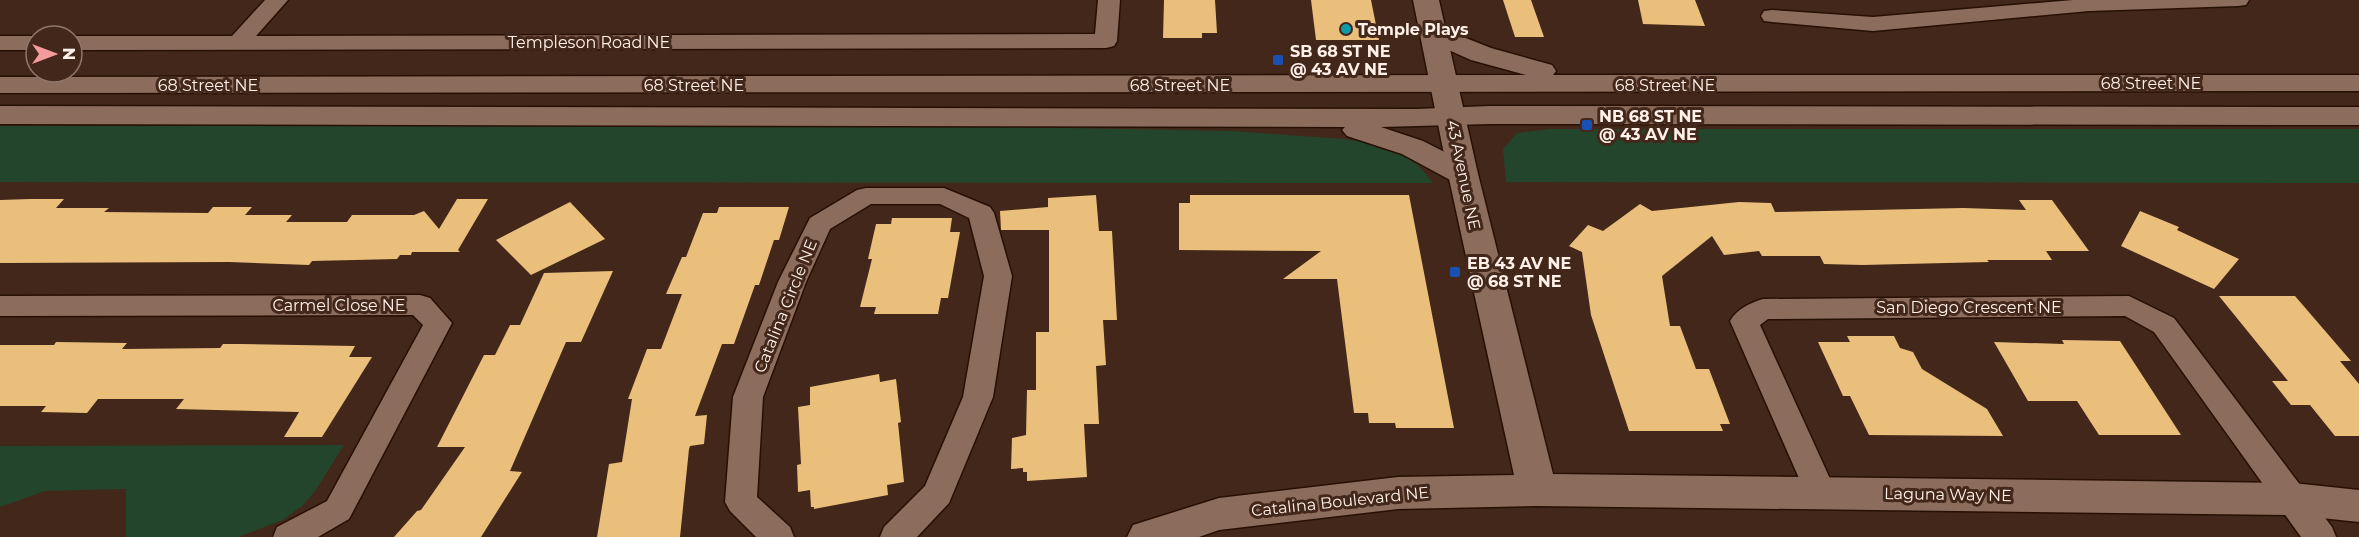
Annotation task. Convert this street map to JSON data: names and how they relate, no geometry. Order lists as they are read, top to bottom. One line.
{"streets":{"main road":["68 Street NE","43 Avenue NE","Laguna Way NE","Catalina Boulevard NE"],"street":["Templeson Road NE","Carmel Close NE","Catalina Circle NE","San Diego Crescent NE"]},"crossings":[["68 Street NE","43 Avenue NE"],["43 Avenue NE","Laguna Way NE"],["43 Avenue NE","Catalina Boulevard NE"],["San Diego Crescent NE","Laguna Way NE"],["Laguna Way NE","Catalina Boulevard NE"]],"places":{"other":["Temple Plays"],"transit":["SB 68 ST NE @ 43 AV NE","NB 68 ST NE @ 43 AV NE","EB 43 AV NE @ 68 ST NE"]},"north":"right"}
